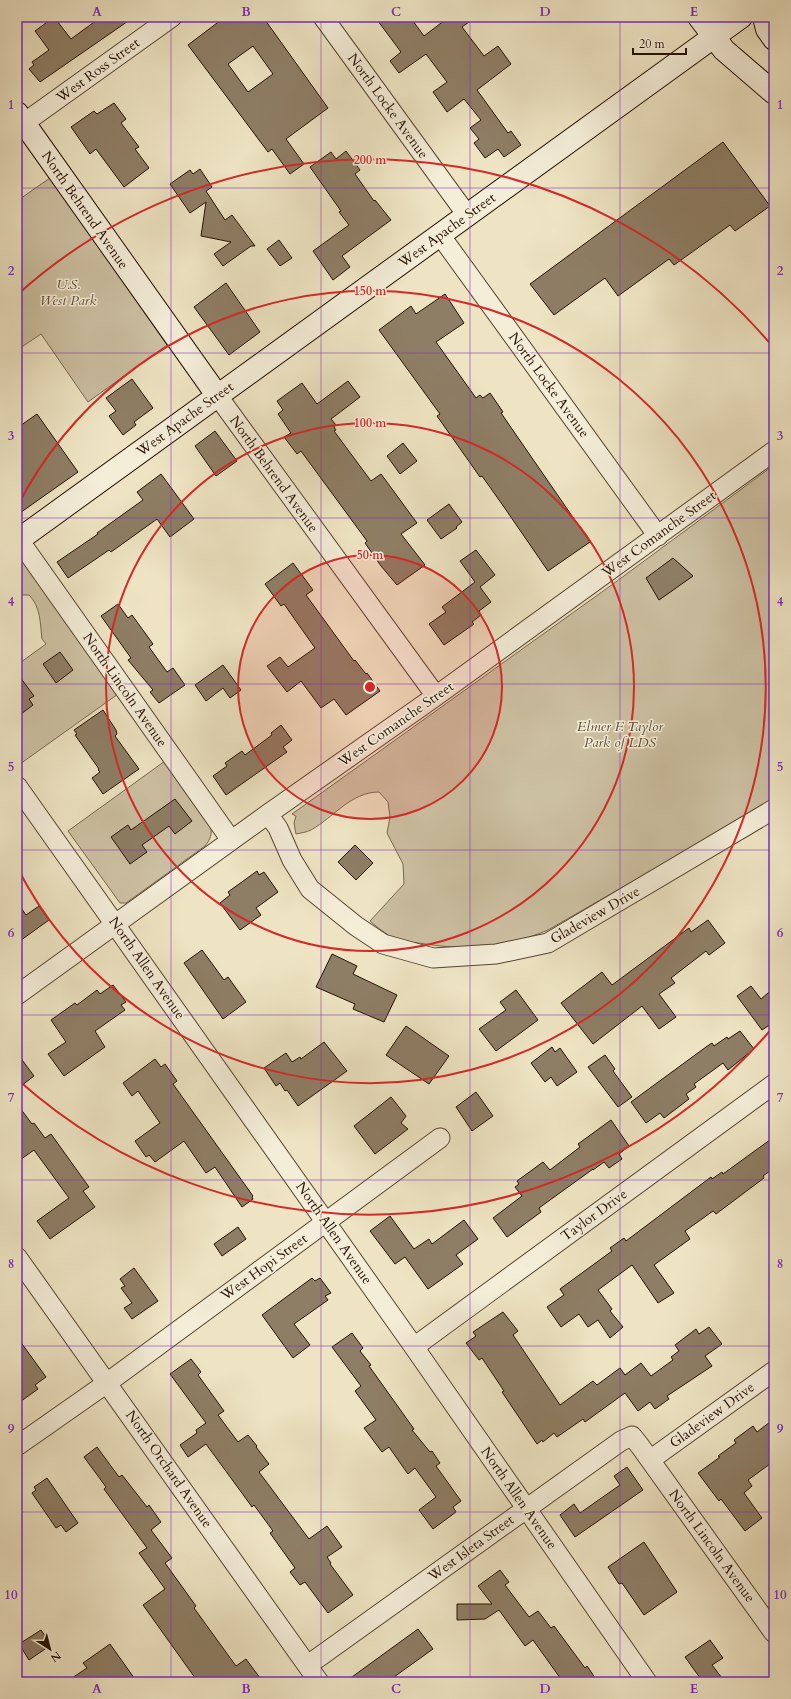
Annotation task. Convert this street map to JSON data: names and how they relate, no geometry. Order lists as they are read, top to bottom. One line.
{"streets":{"main road":["North Behrend Avenue","West Apache Street"],"street":["West Ross Street","North Locke Avenue","West Comanche Street","North Lincoln Avenue","Gladeview Drive","North Allen Avenue","Taylor Drive","West Hopi Street","North Orchard Avenue","West Isleta Street"]},"crossings":[["West Ross Street","North Behrend Avenue"],["North Locke Avenue","West Apache Street"],["North Locke Avenue","West Comanche Street"],["North Behrend Avenue","West Apache Street"],["North Behrend Avenue","West Comanche Street"],["West Apache Street","North Lincoln Avenue"],["West Comanche Street","North Lincoln Avenue"],["West Comanche Street","Gladeview Drive"],["West Comanche Street","North Allen Avenue"],["North Lincoln Avenue","Gladeview Drive"],["North Lincoln Avenue","West Isleta Street"],["Gladeview Drive","West Isleta Street"],["North Allen Avenue","Taylor Drive"],["North Allen Avenue","West Hopi Street"],["North Allen Avenue","West Isleta Street"],["West Hopi Street","North Orchard Avenue"],["North Orchard Avenue","West Isleta Street"]],"parks":["U.S. West Park","Elmer F. Taylor Park of LDS"],"scale_bar":"20 m","north":"bottom right","grid":{"columns":["A","B","C","D","E"],"rows":["1","2","3","4","5","6","7","8","9","10"]},"rings":["200 m","150 m","100 m","50 m"]}
